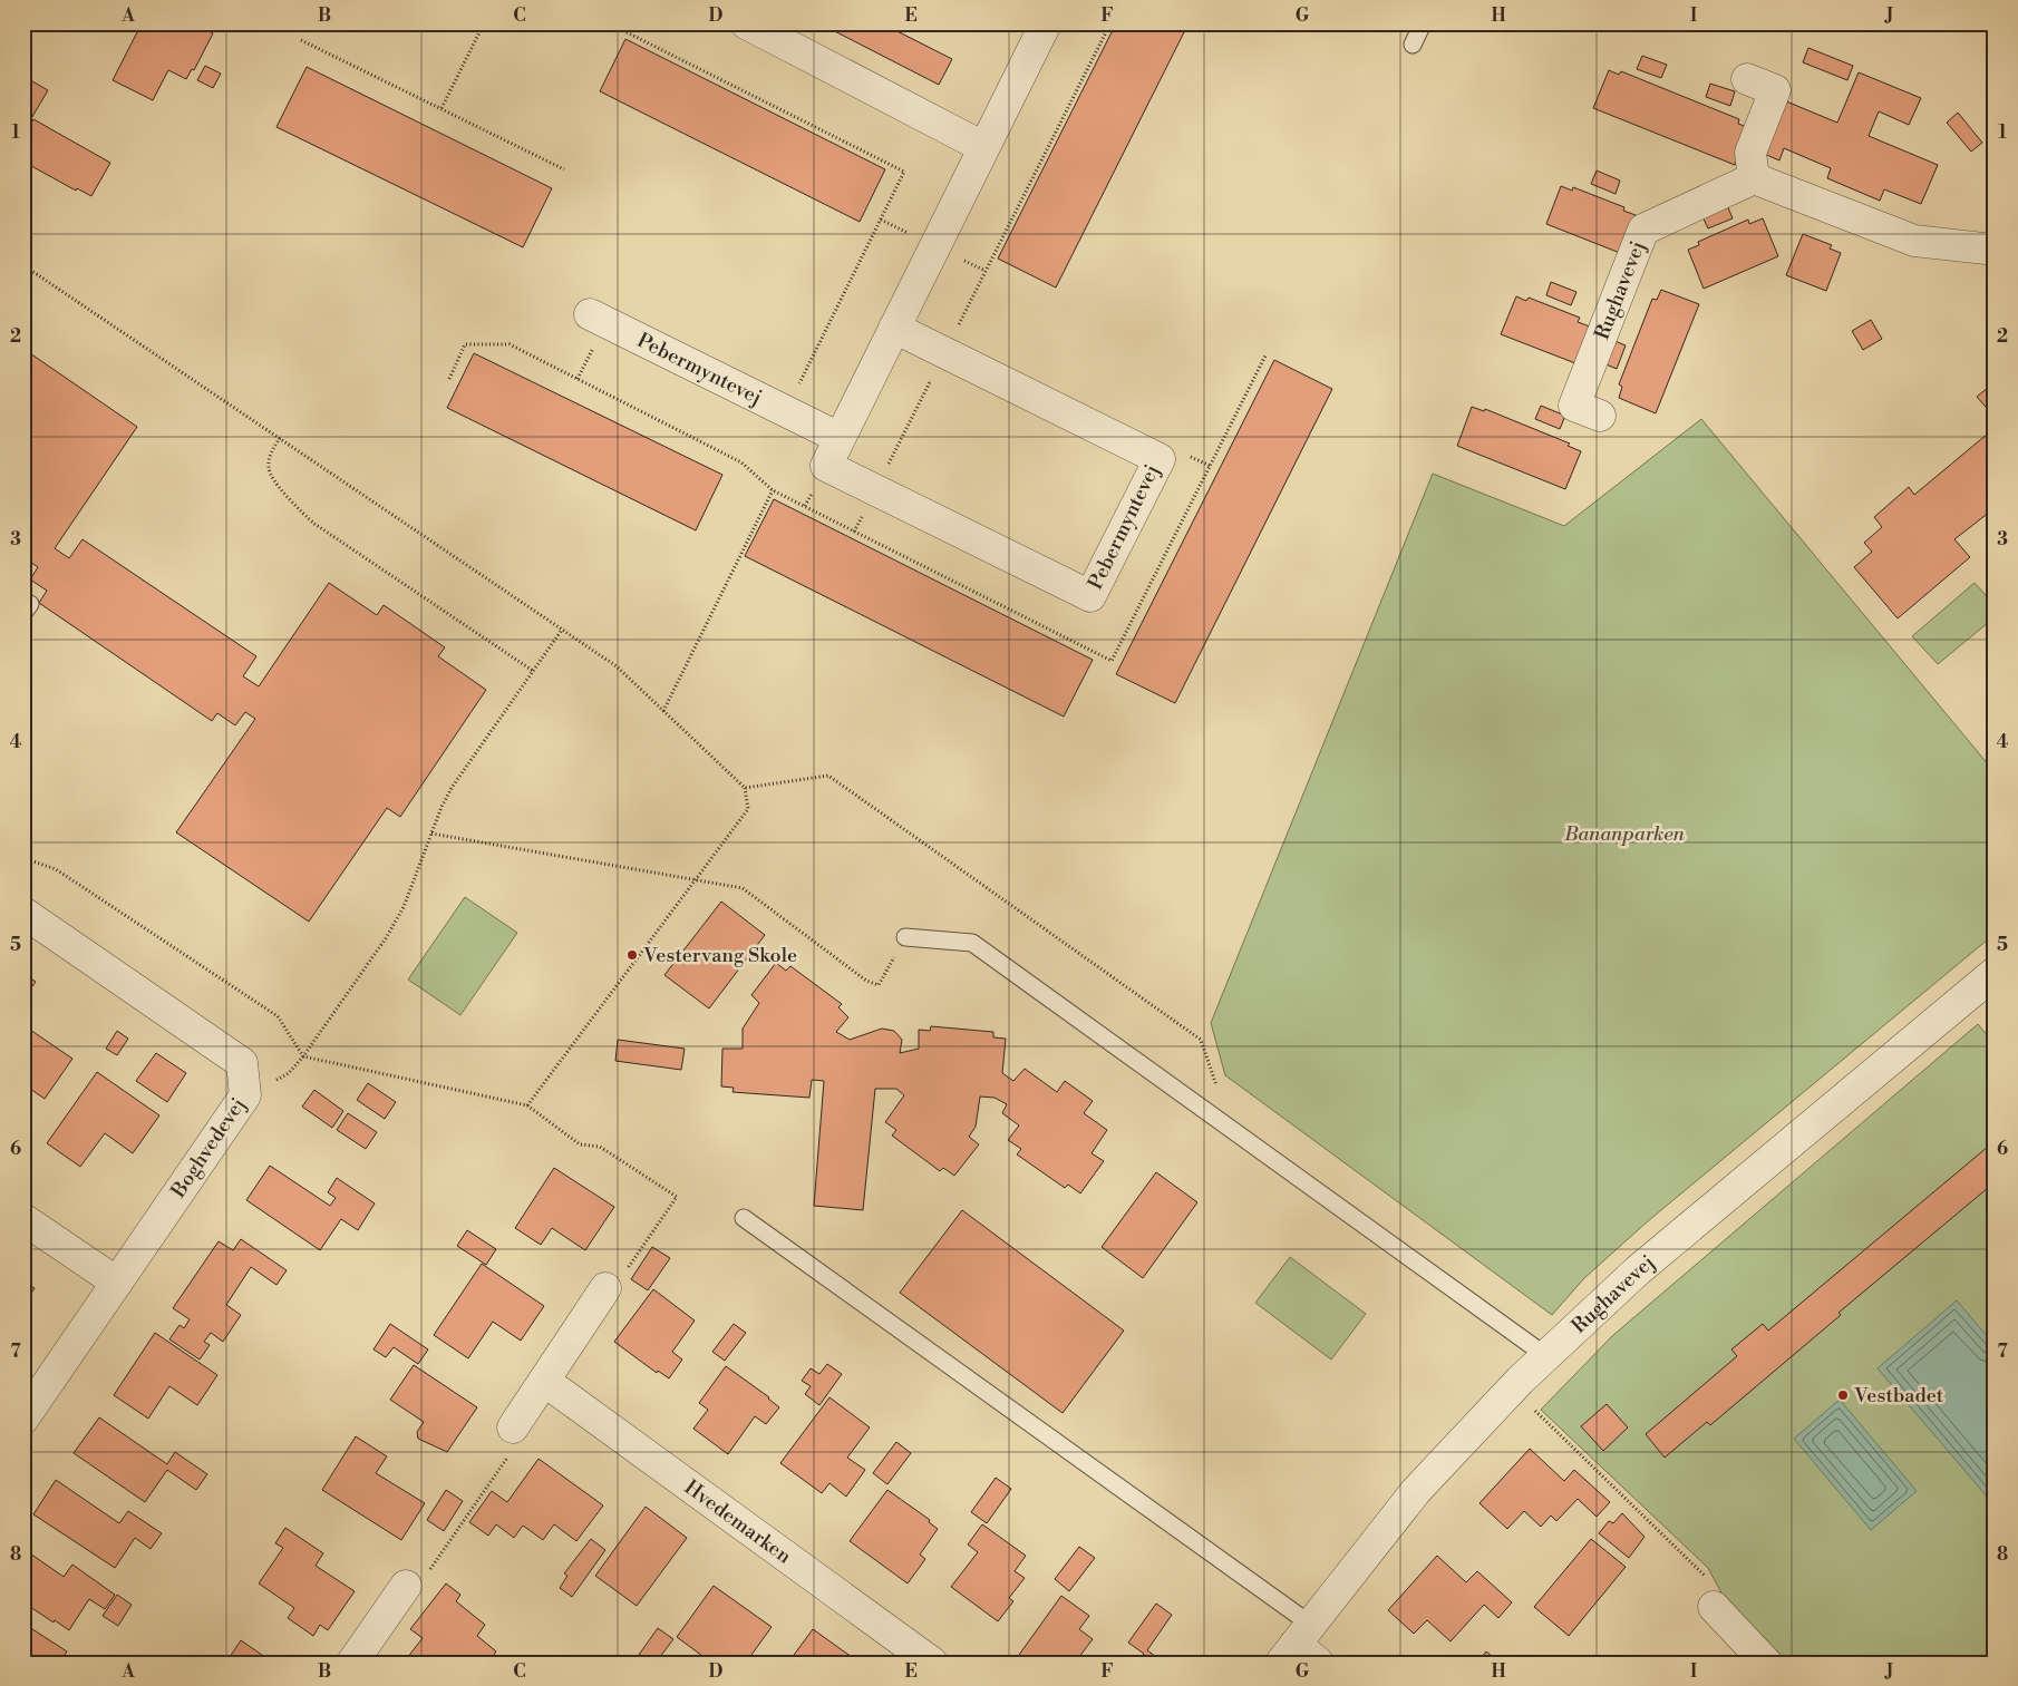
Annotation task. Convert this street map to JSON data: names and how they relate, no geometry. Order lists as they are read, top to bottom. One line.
{"streets":{"street":["Rughavevej","Pebermyntevej","Boghvedevej","Hvedemarken"]},"parks":["Bananparken"],"places":["Vestervang Skole","Vestbadet"],"grid":{"columns":["A","B","C","D","E","F","G","H","I","J"],"rows":["1","2","3","4","5","6","7","8"]}}
